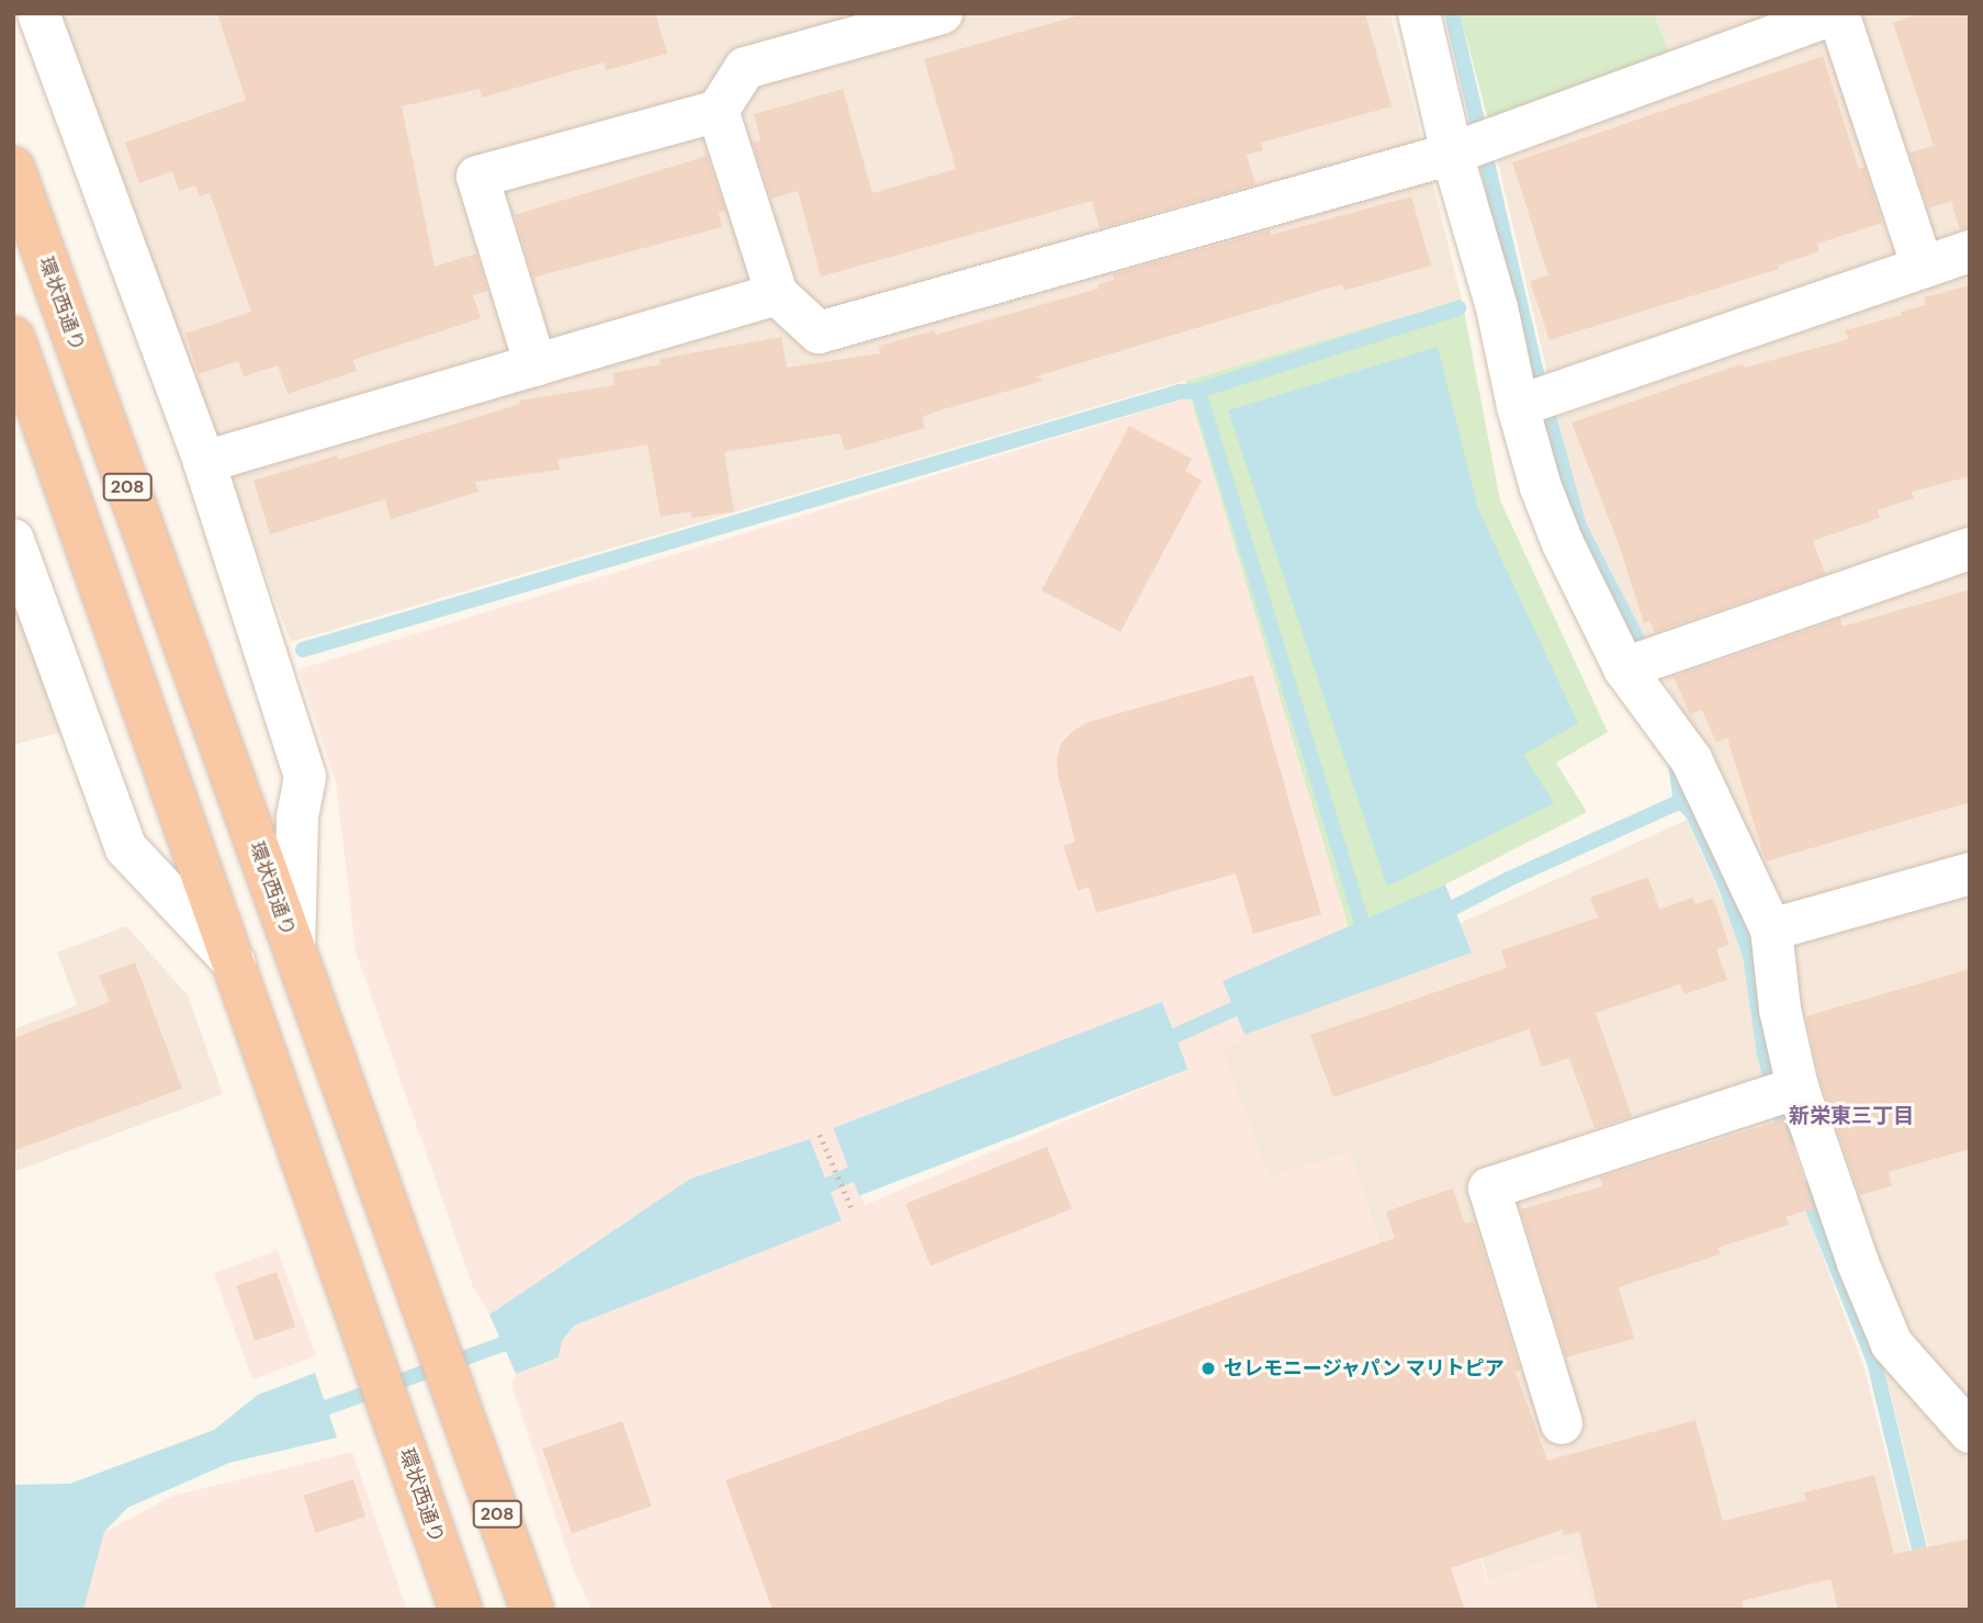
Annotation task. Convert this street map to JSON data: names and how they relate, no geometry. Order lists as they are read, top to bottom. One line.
{"streets":{"highway":["環状西通り","208"]},"districts":["新栄東三丁目"],"places":["セレモニージャパン マリトピア"]}
